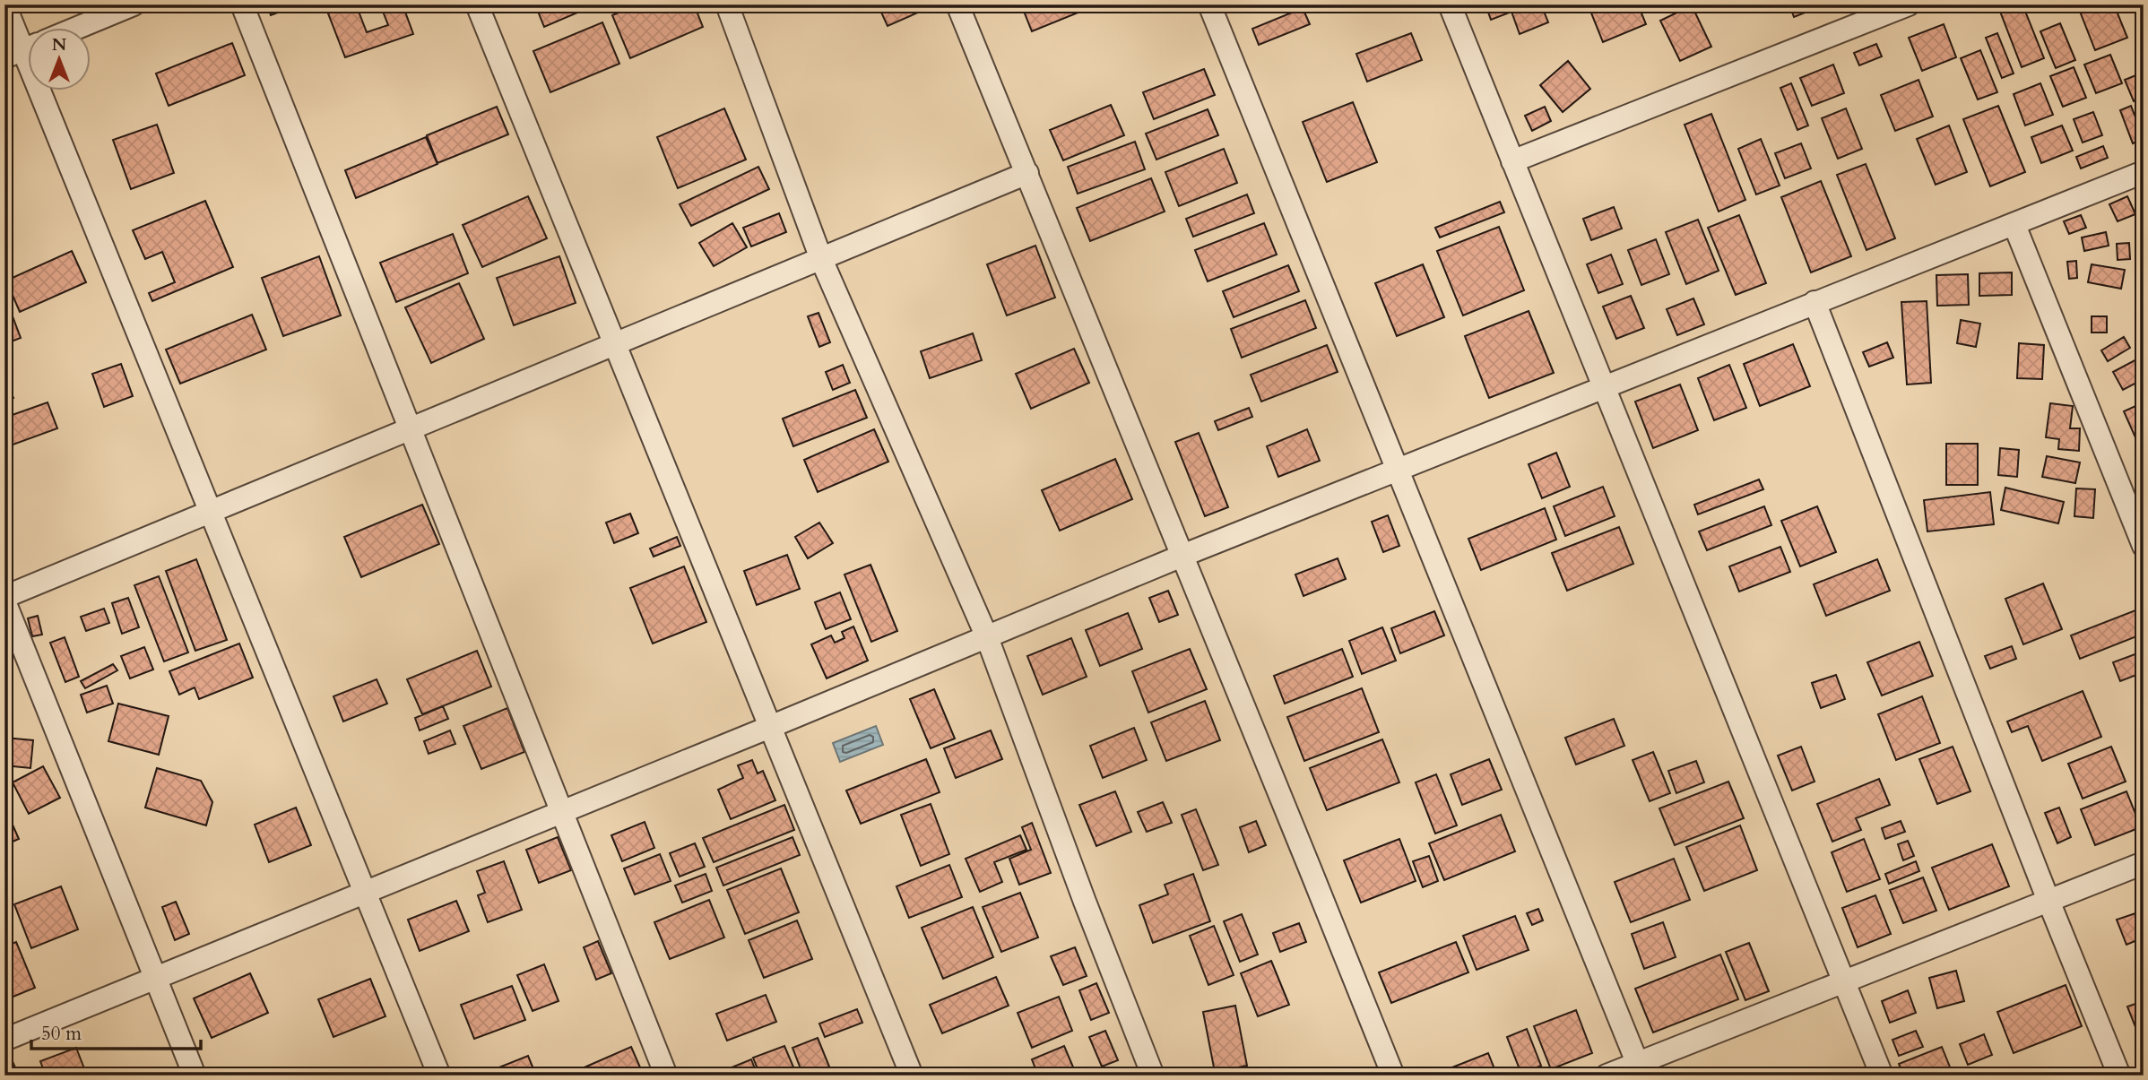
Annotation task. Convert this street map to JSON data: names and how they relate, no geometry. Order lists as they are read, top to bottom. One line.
{"scale_bar":"50 m","north":"top"}
